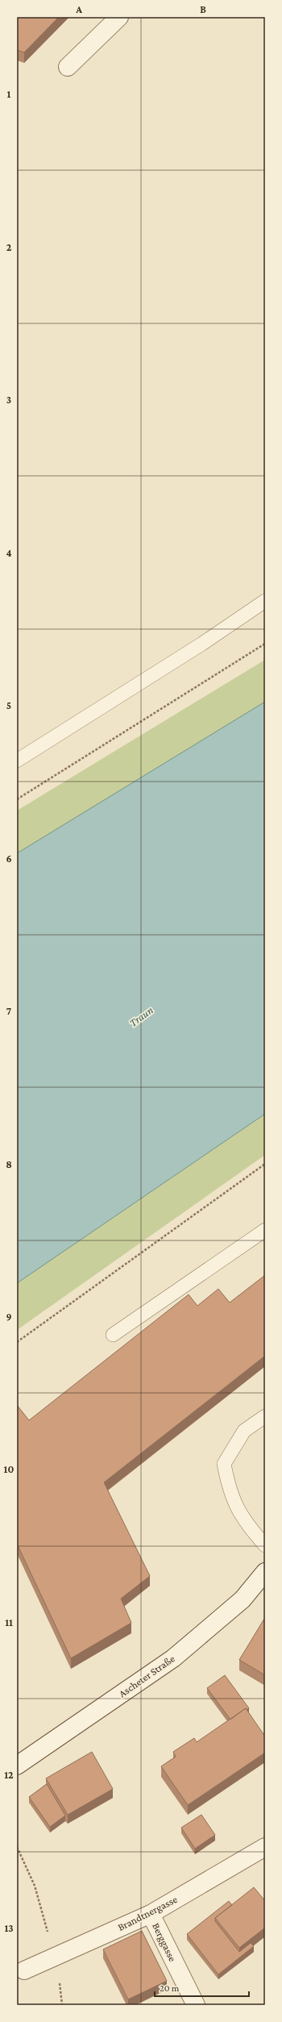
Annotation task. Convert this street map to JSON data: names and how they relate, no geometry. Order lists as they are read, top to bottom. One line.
{"streets":{"street":["Ascheter Straße","Brandtnergasse","Berggasse"]},"crossings":[["Brandtnergasse","Berggasse"]],"water":["Traun"],"scale_bar":"20 m","grid":{"columns":["A","B"],"rows":["1","2","3","4","5","6","7","8","9","10","11","12","13"]}}
